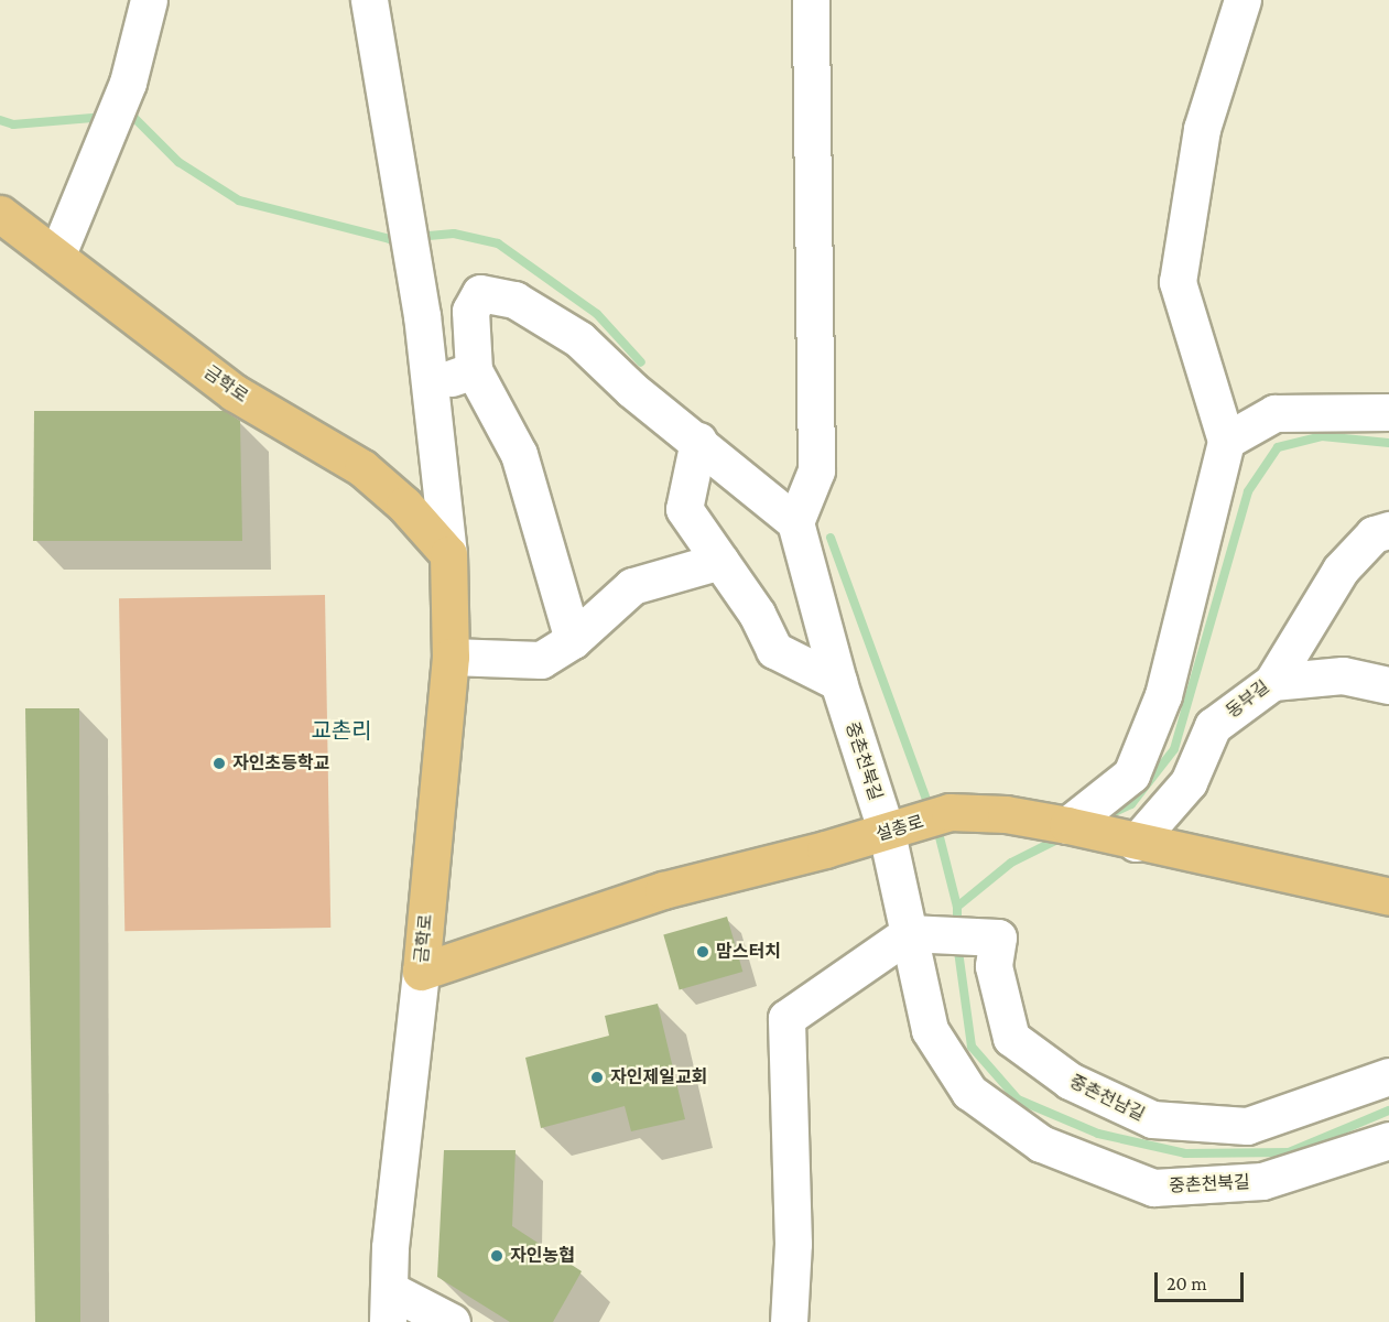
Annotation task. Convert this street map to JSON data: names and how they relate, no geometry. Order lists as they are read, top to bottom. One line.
{"streets":{"main road":["금학로","설총로"],"street":["동부길","중촌천북길","중촌천남길"]},"crossings":[["금학로","설총로"],["동부길","설총로"],["중촌천북길","설총로"],["중촌천북길","중촌천남길"]],"districts":["교촌리"],"places":["자인초등학교","맘스터치","자인제일교회","자인농협"],"scale_bar":"20 m"}
